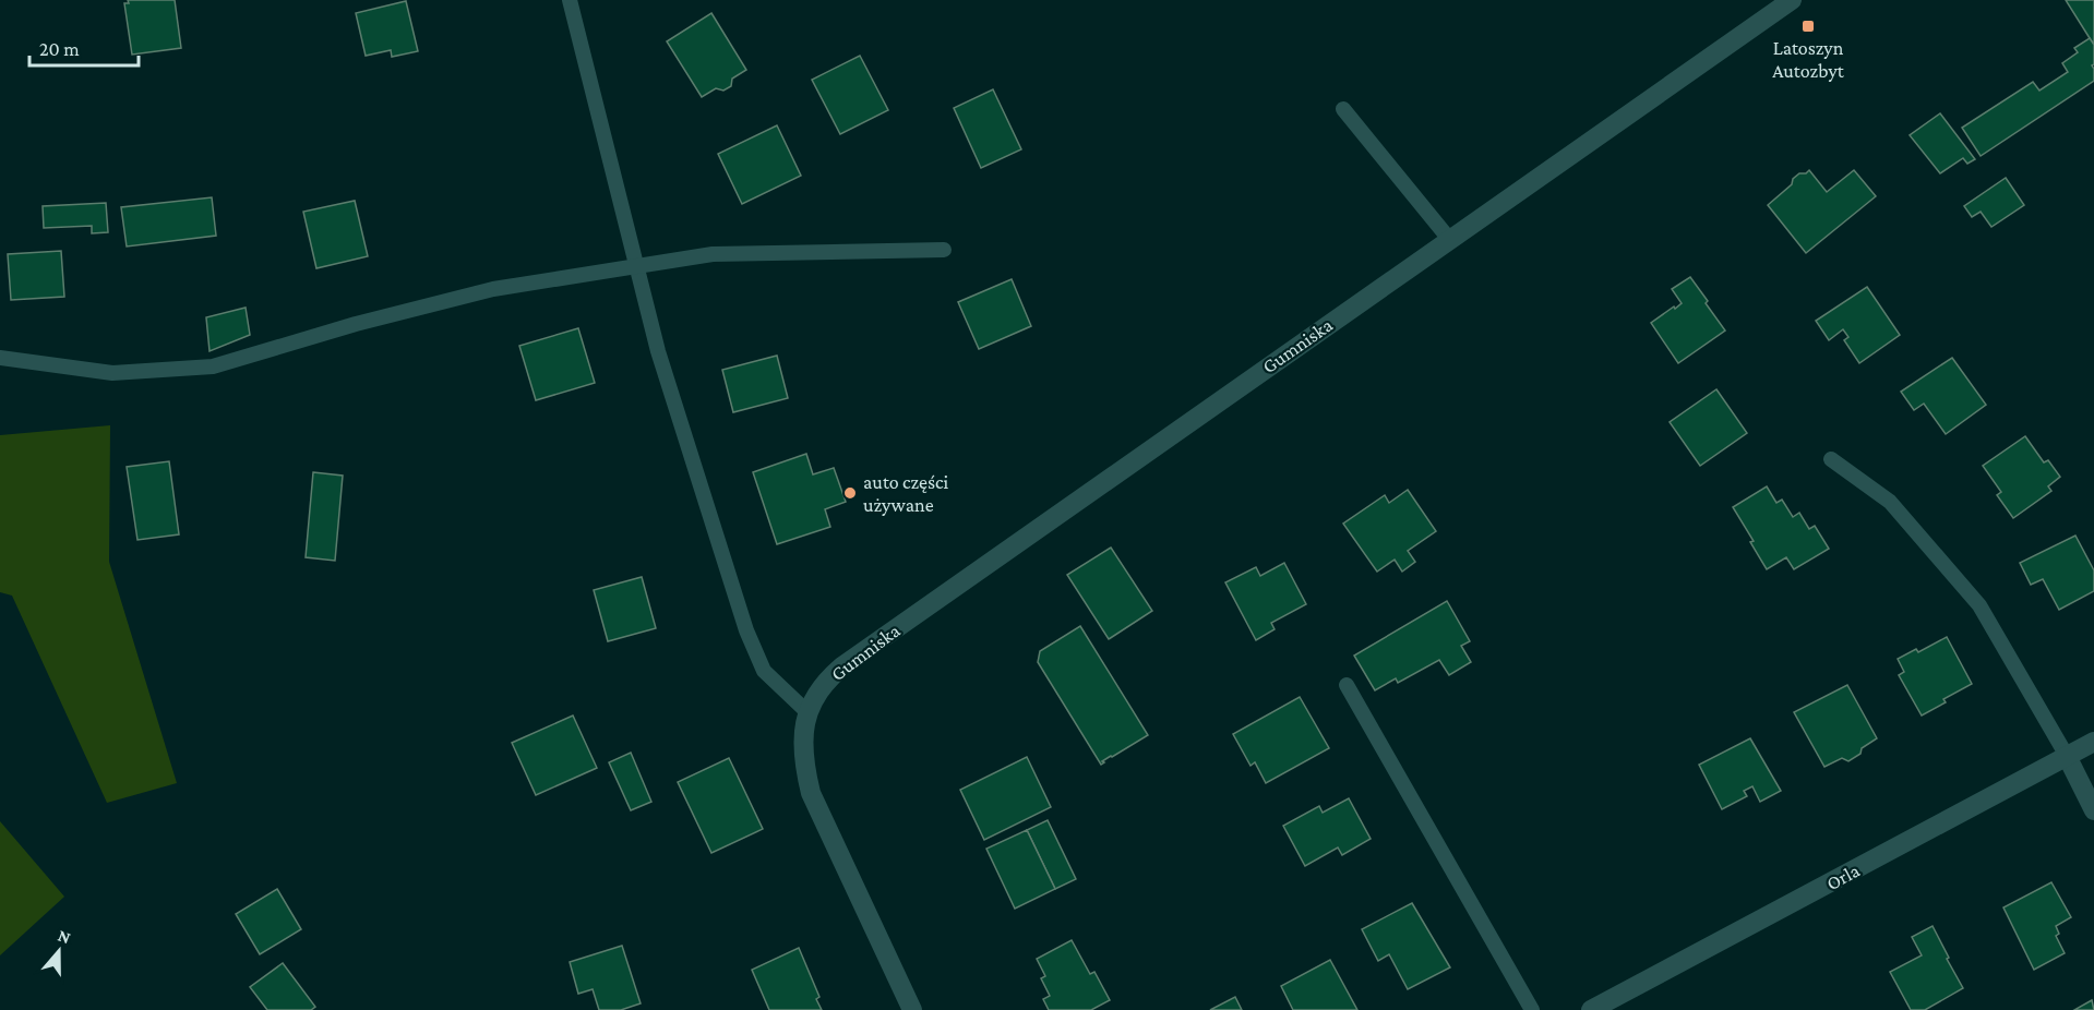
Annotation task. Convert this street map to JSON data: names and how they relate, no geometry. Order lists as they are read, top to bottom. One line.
{"streets":{"street":["Gumniska","Orla"]},"places":{"transit":["Latoszyn Autozbyt"],"other":["auto części używane"]},"scale_bar":"20 m","north":"top"}
